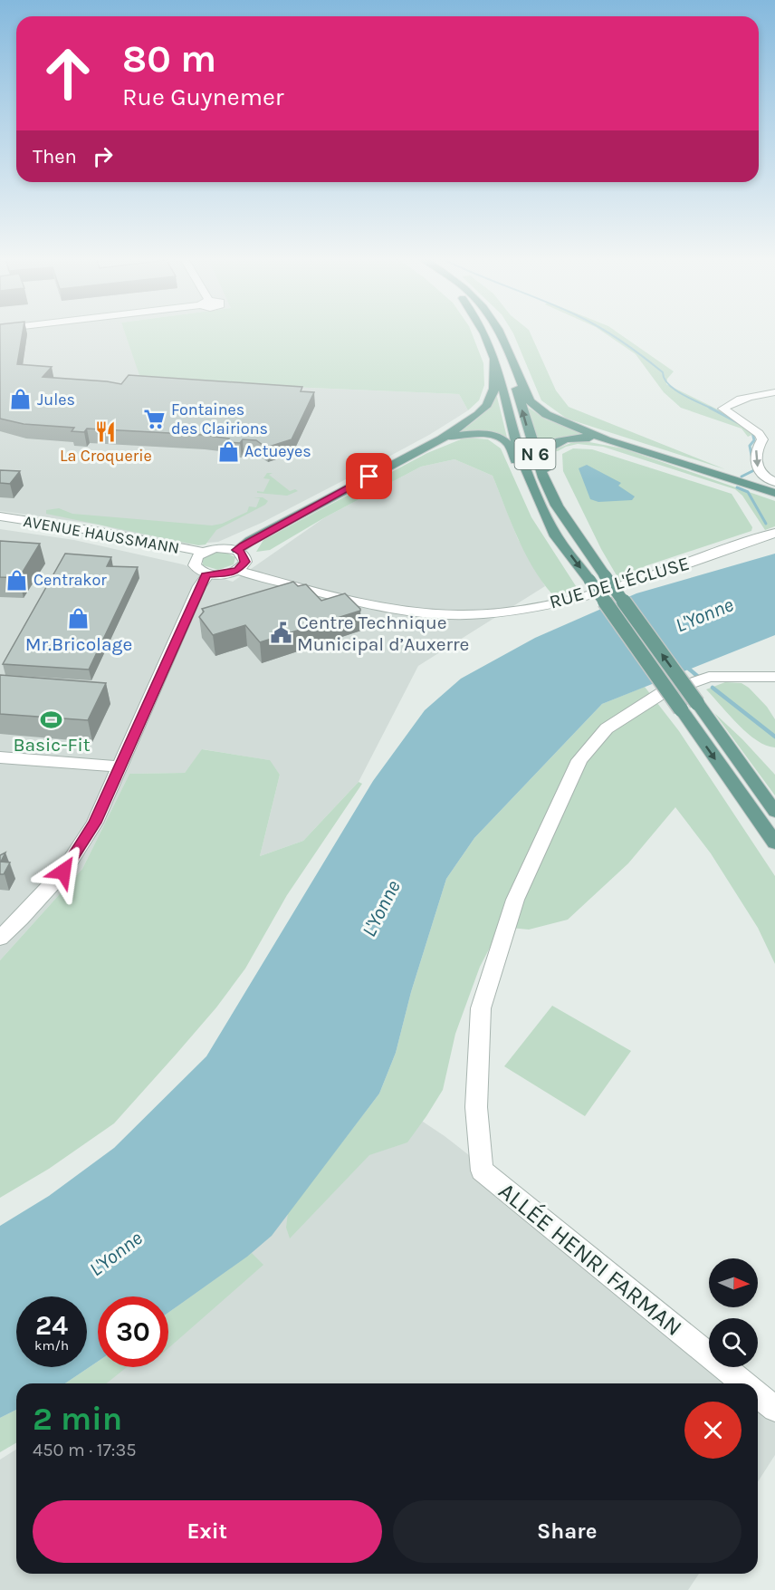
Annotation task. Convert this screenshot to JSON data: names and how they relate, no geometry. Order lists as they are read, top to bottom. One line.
{"streets":{"main road":["N 6"],"street":["AVENUE HAUSSMANN","RUE DE L'ÉCLUSE","ALLÉE HENRI FARMAN"]},"water":["L'Yonne"],"places":{"shop":["Jules","Actueyes","Centrakor","Mr.Bricolage"],"supermarket":["Fontaines des Clairions"],"restaurant":["La Croquerie"],"public building":["Centre Technique Municipal d’Auxerre"],"sports":["Basic-Fit"]},"north":"right","page":{"turn":["80 m","Rue Guynemer"],"then":"Then","speed":"24 km/h","limit":"30","heading":["2 min","450 m · 17:35"],"buttons":["Exit","Share"]}}
